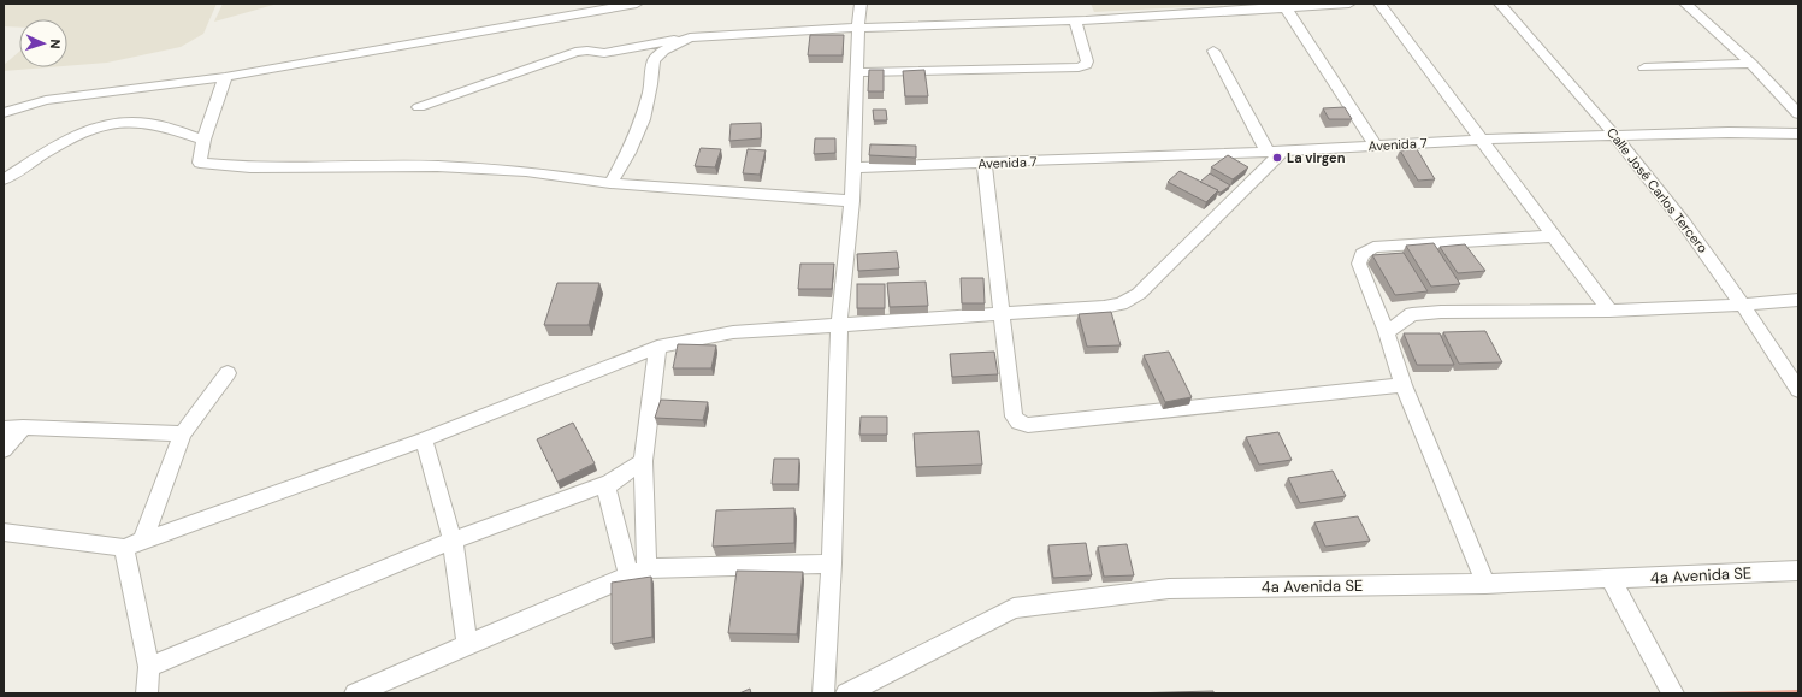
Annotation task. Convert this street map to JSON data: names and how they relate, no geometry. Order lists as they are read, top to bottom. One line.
{"streets":{"street":["Avenida 7","Calle José Carlos Tercero","4a Avenida SE"]},"crossings":[["Avenida 7","Calle José Carlos Tercero"]],"places":["La virgen"],"north":"right"}
